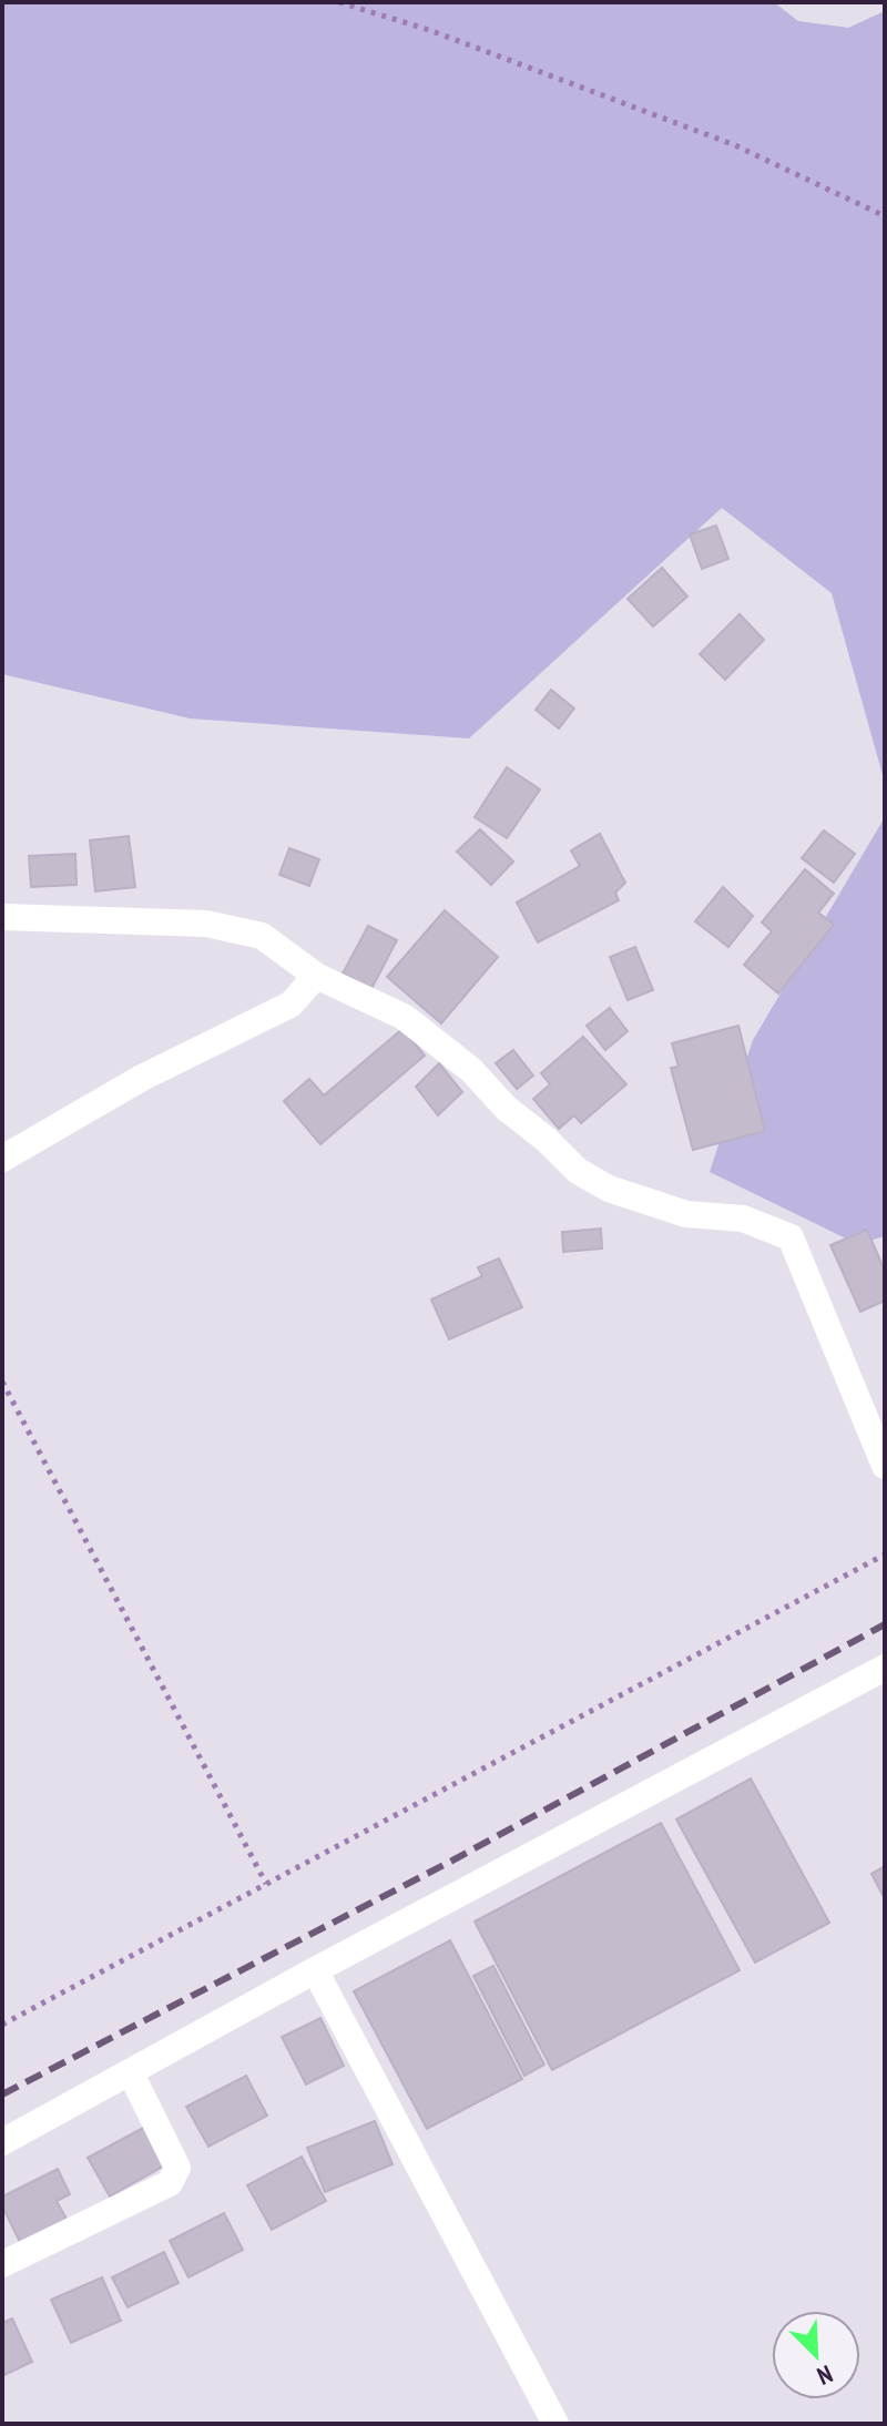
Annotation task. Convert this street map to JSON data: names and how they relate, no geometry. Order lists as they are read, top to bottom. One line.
{"north":"bottom right"}
